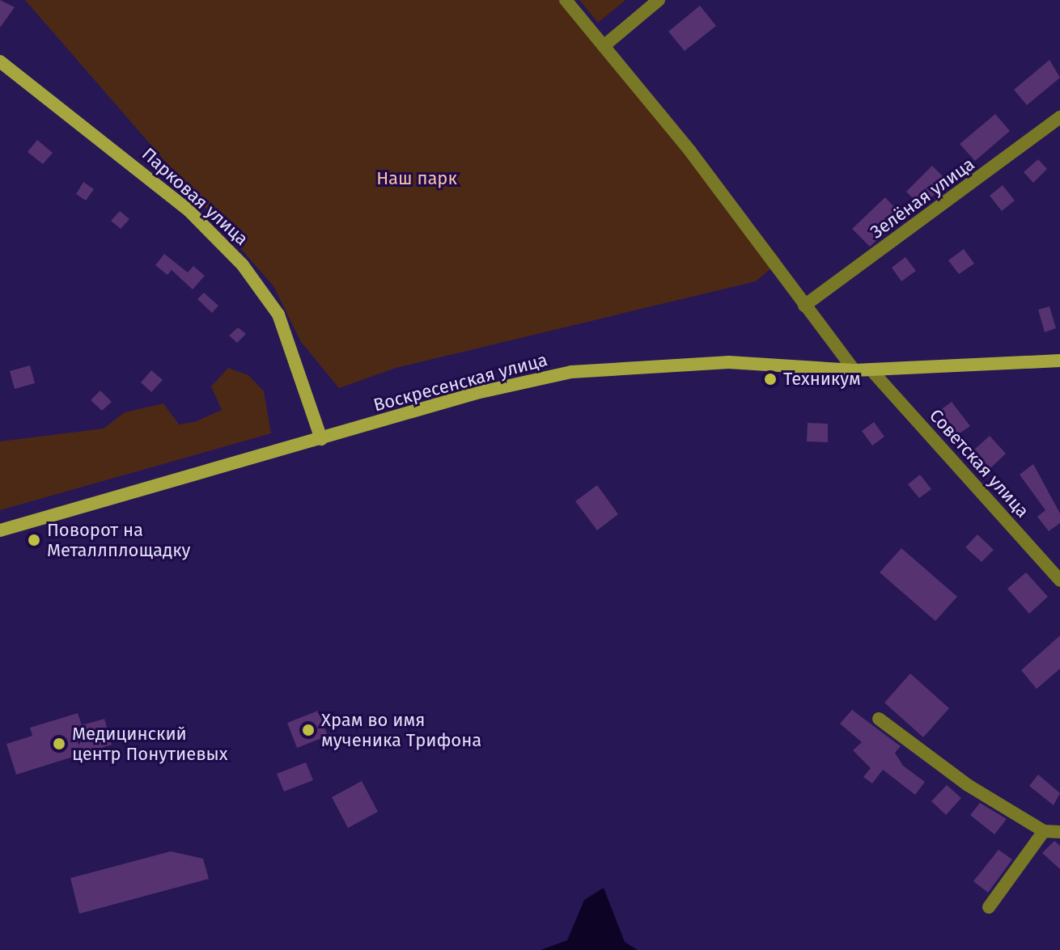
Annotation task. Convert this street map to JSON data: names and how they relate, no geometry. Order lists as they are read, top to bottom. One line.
{"streets":{"street":["Парковая улица","Зелёная улица","Воскресенская улица","Советская улица"]},"crossings":[["Парковая улица","Воскресенская улица"],["Воскресенская улица","Советская улица"]],"parks":["Наш парк"],"places":["Техникум","Поворот на Металлплощадку","Храм во имя мученика Трифона","Медицинский центр Понутиевых"]}
